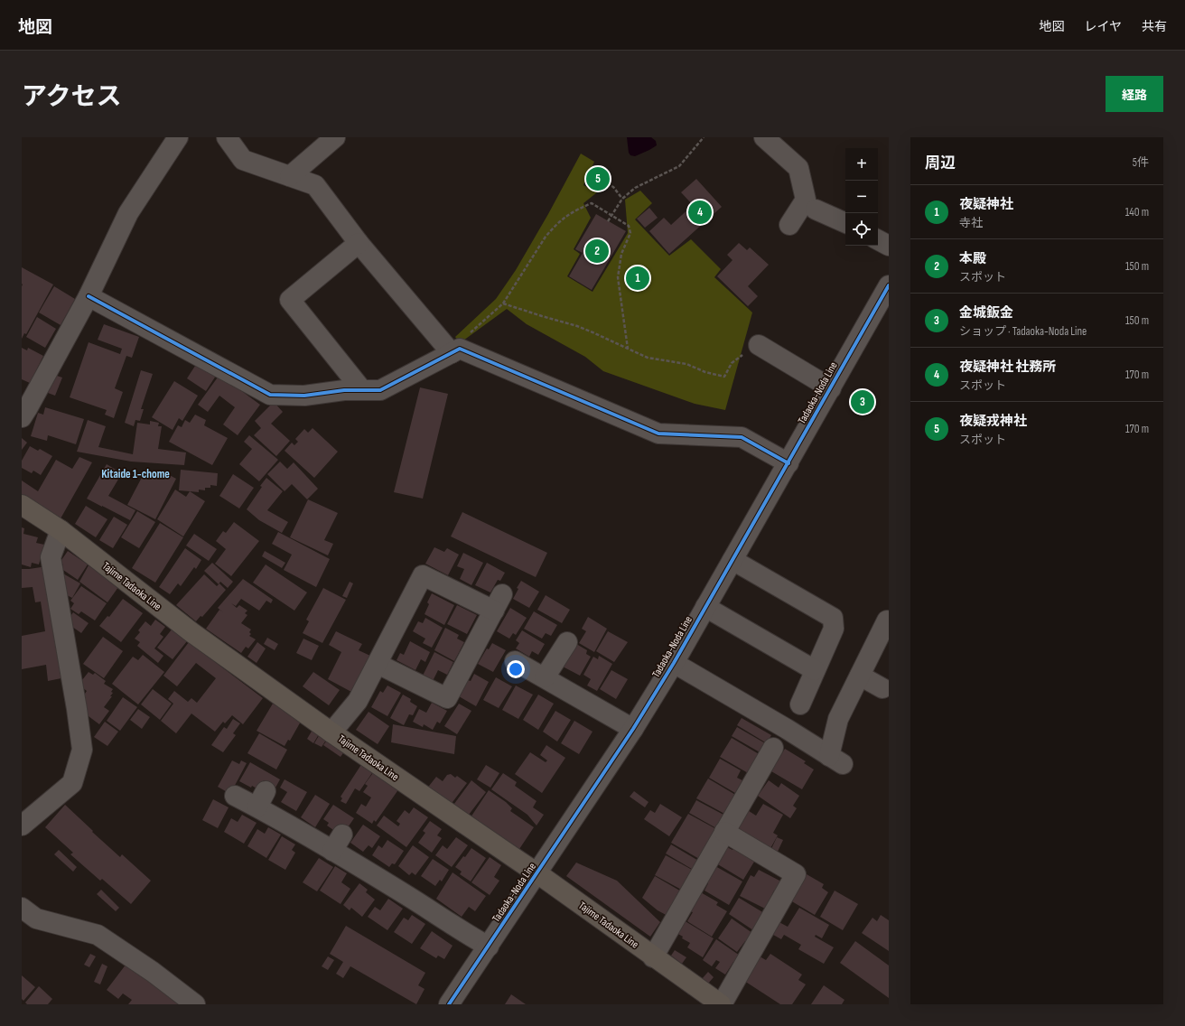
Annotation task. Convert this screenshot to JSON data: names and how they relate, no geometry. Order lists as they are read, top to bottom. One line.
{"streets":{"main road":["Tajime Tadaoka Line"],"street":["Tadaoka-Noda Line"]},"crossings":[["Tadaoka-Noda Line","Tajime Tadaoka Line"]],"districts":["Kitaide 1-chome"],"page":{"header":"地図","nav":["地図","レイヤ","共有"],"title":"アクセス","buttons":"経路","heading":["周辺","5件"],"map_buttons":["+","−"],"pins":["5","4","2","1","3"],"list":[{"mark":"1","name":"夜疑神社","note":"寺社","value":"140 m"},{"mark":"2","name":"本殿","note":"スポット","value":"150 m"},{"mark":"3","name":"金城鈑金","note":"ショップ · Tadaoka-Noda Line","value":"150 m"},{"mark":"4","name":"夜疑神社 社務所","note":"スポット","value":"170 m"},{"mark":"5","name":"夜疑戎神社","note":"スポット","value":"170 m"}]}}
